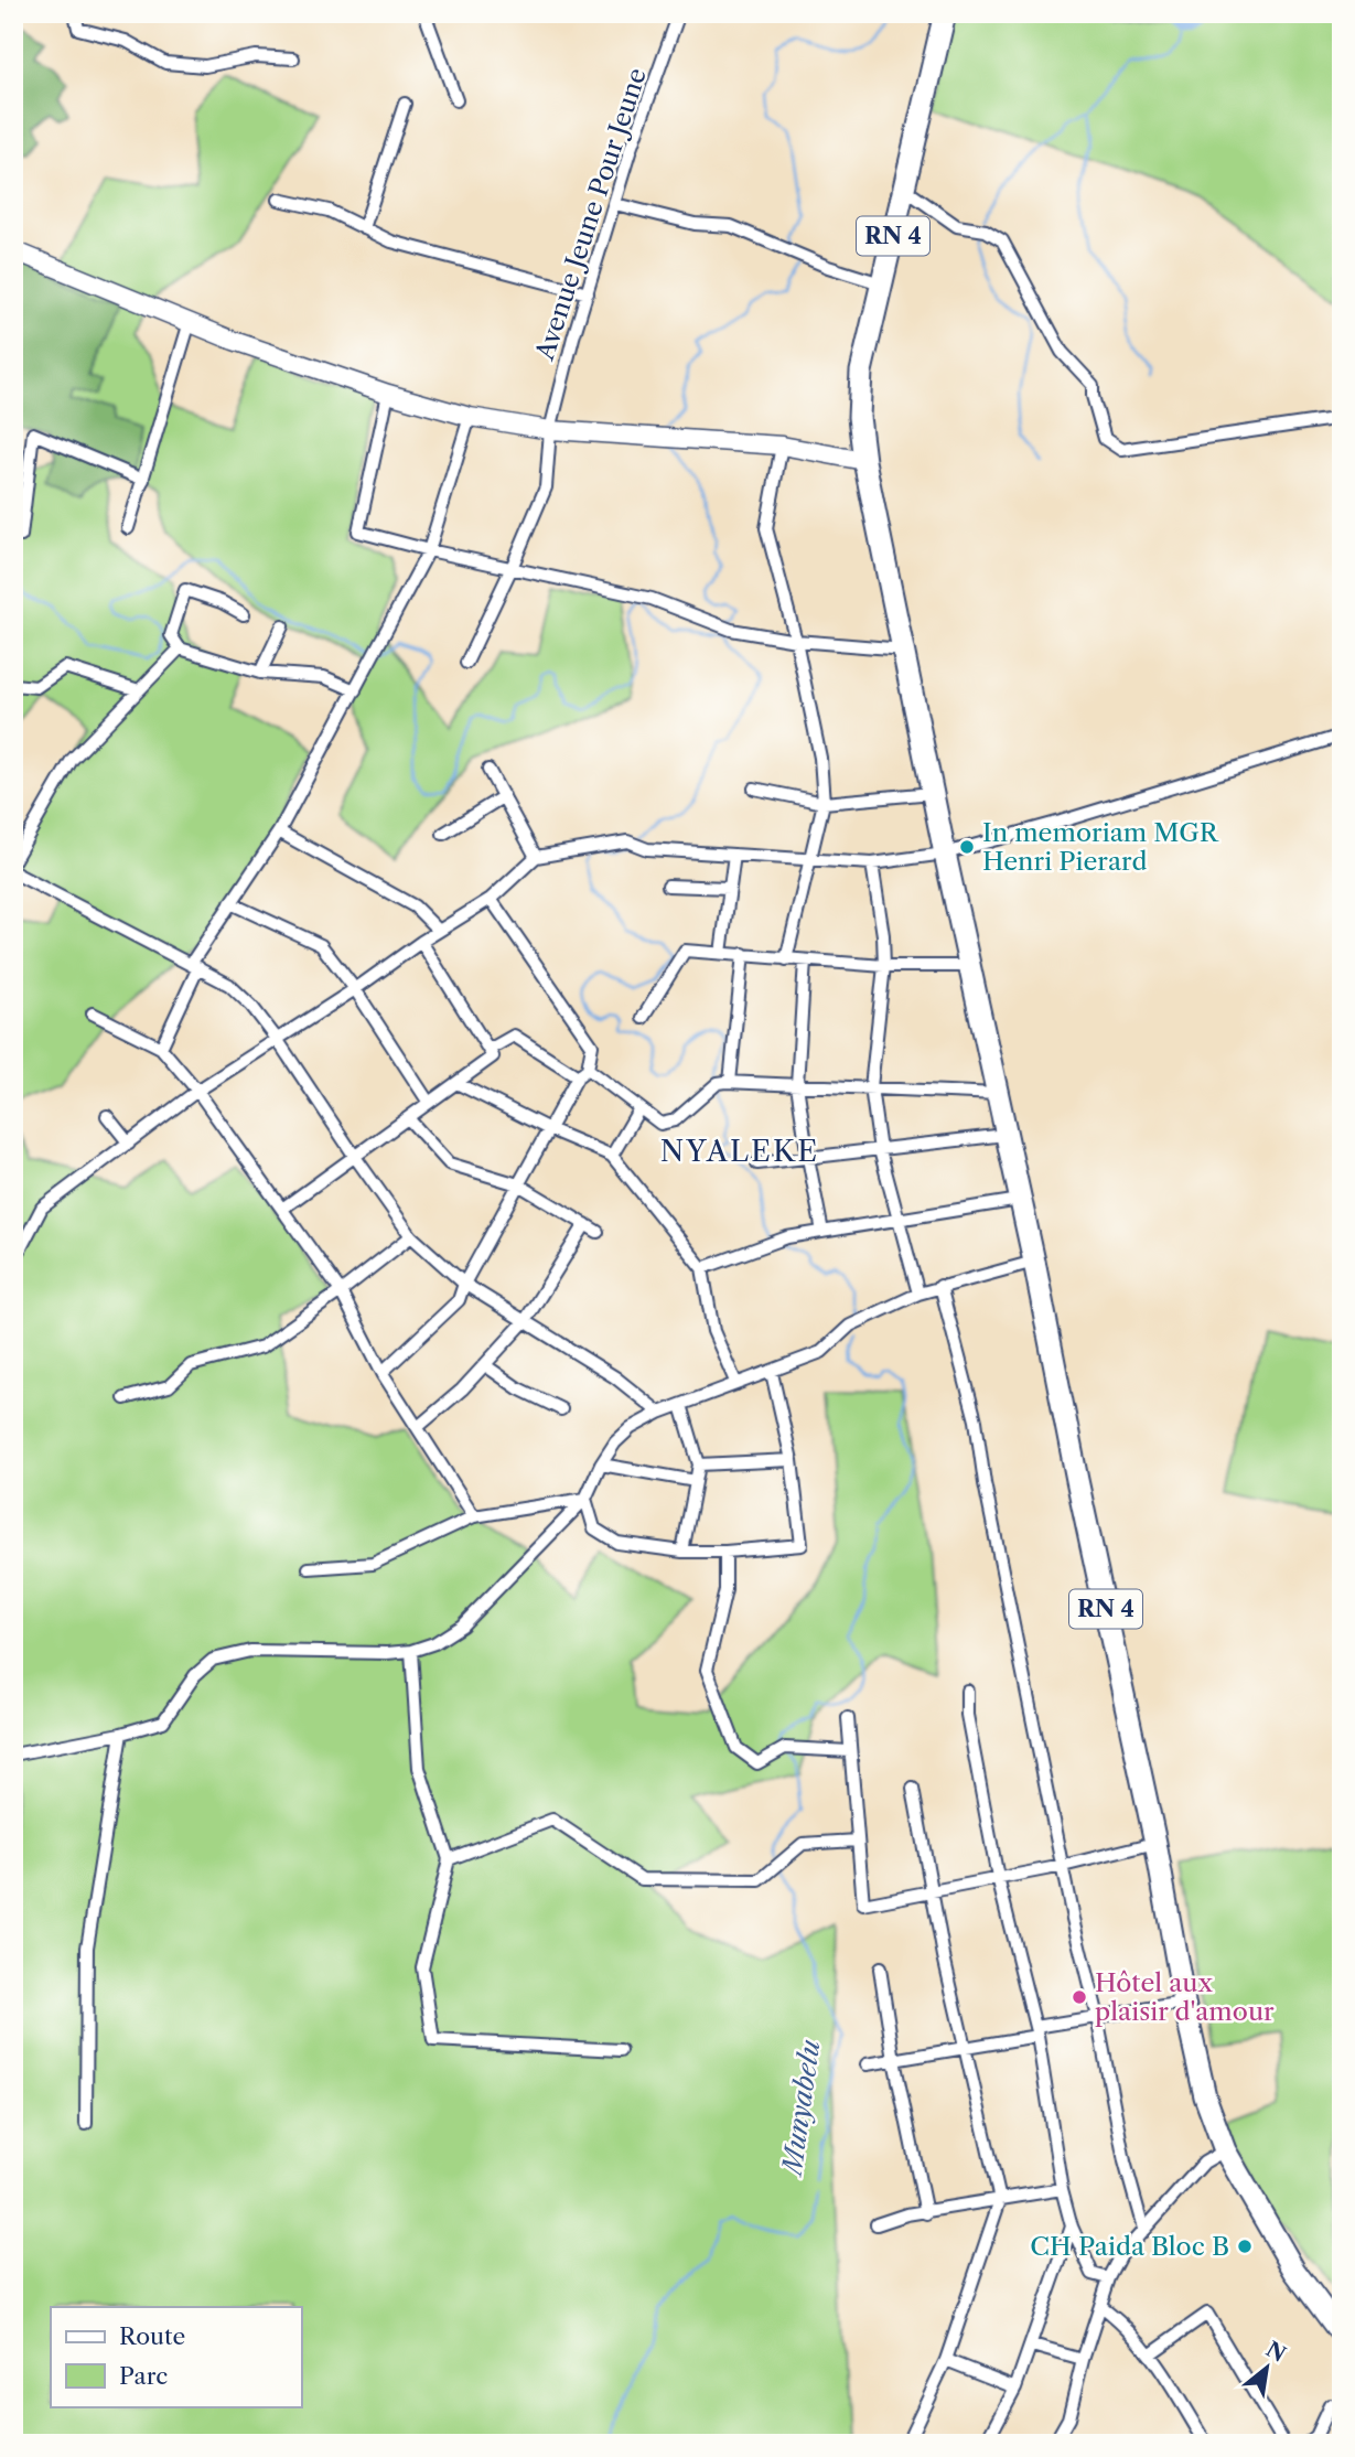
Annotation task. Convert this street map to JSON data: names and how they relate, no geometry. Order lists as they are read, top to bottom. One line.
{"streets":{"highway":["RN 4"],"street":["Avenue Jeune Pour Jeune"]},"districts":["NYALEKE"],"water":["Munyabelu"],"places":["In memoriam MGR Henri Pierard","Hôtel aux plaisir d'amour","CH Paida Bloc B"],"legend":["Route","Parc"],"north":"top right"}
